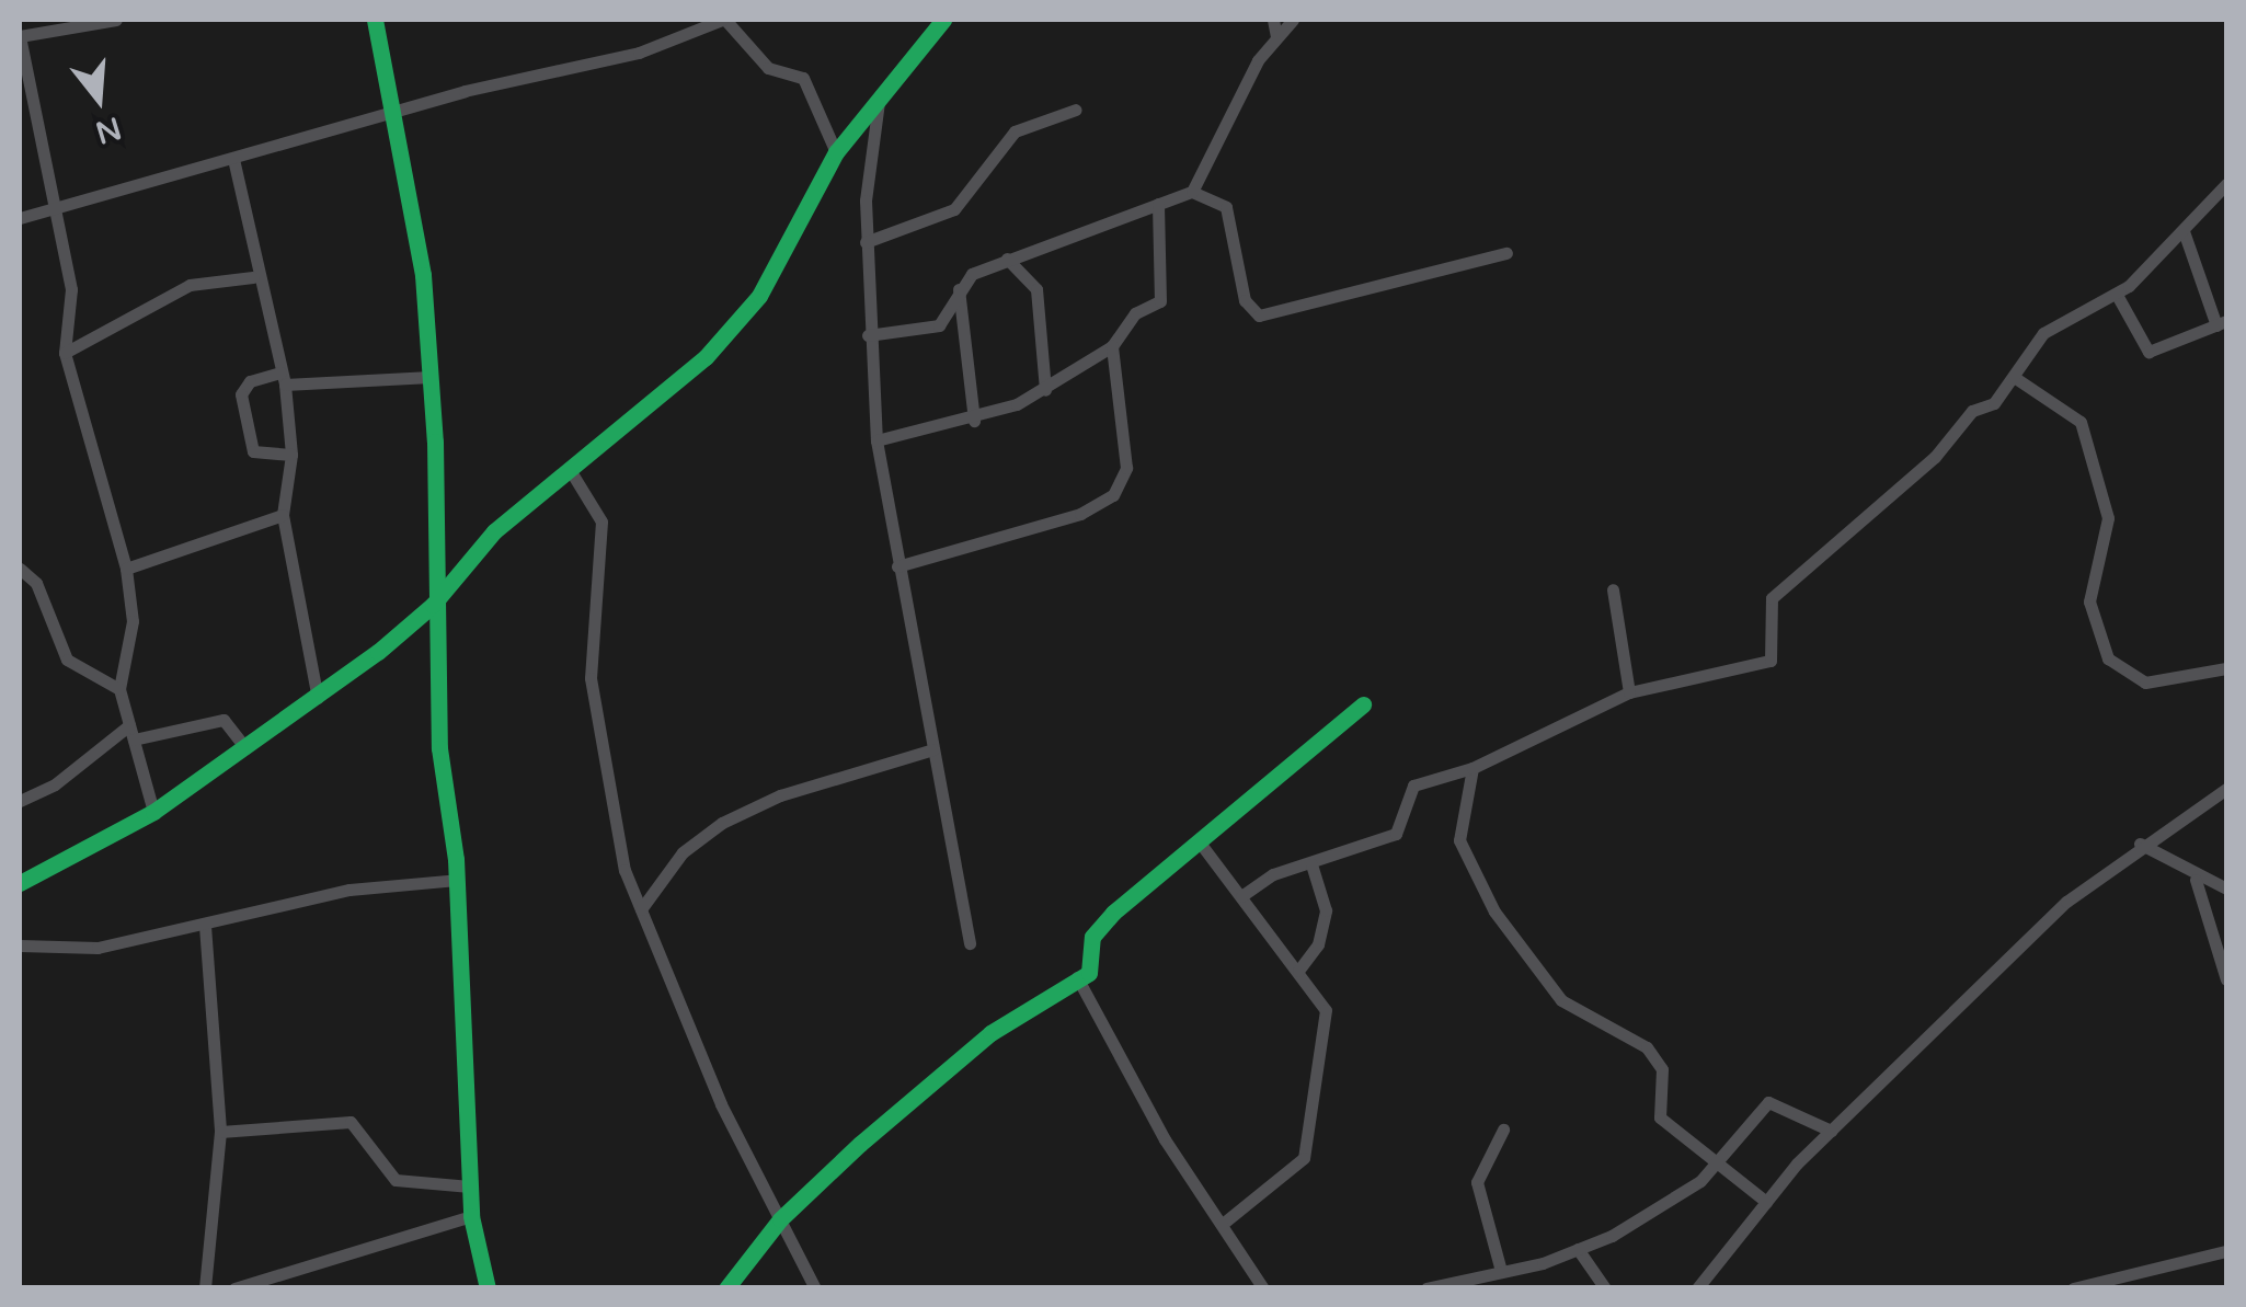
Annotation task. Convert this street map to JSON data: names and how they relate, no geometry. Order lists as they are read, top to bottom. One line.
{"north":"bottom"}
